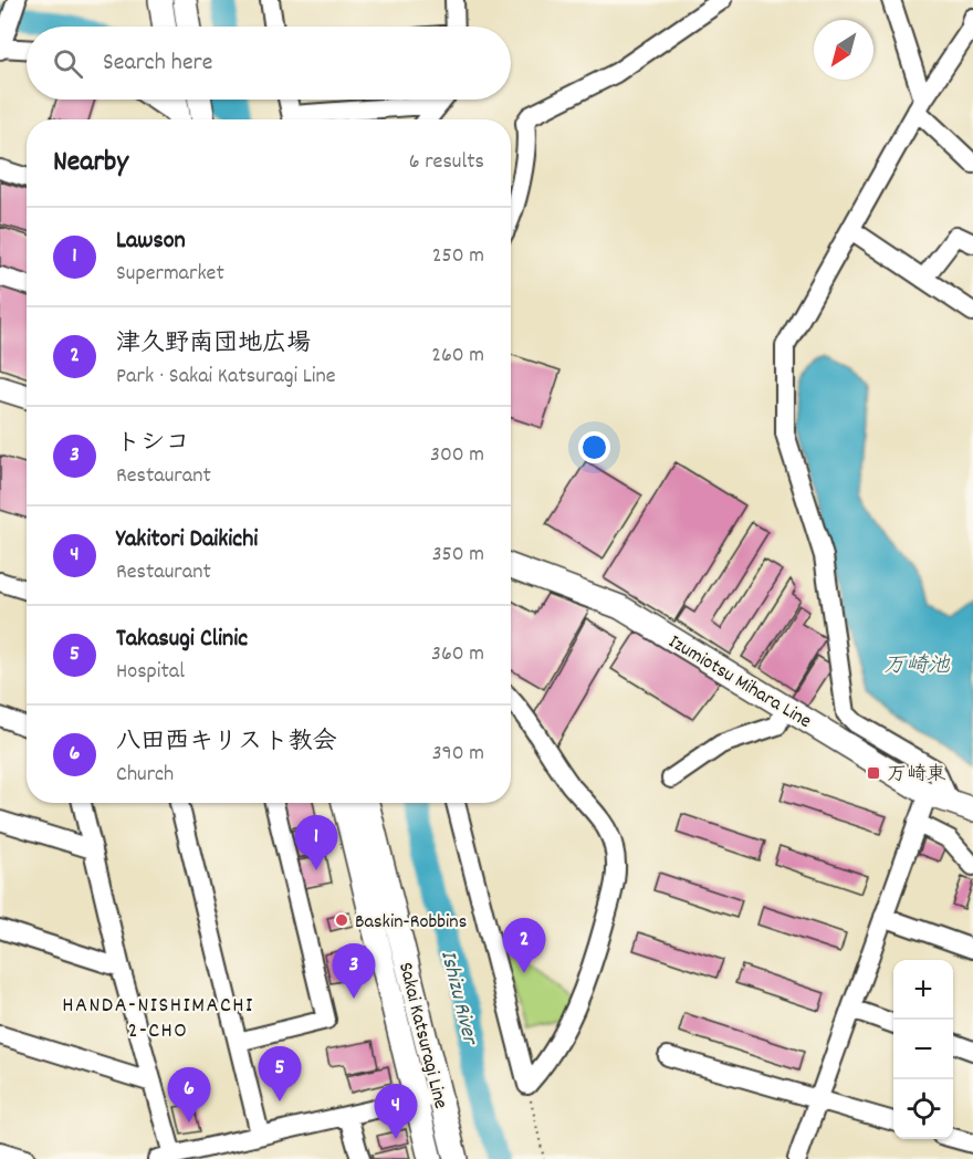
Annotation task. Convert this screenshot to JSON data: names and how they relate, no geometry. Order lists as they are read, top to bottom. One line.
{"streets":{"main road":["Izumiotsu Mihara Line","Sakai Katsuragi Line"]},"districts":["HANDA-NISHIMACHI 2-CHO"],"water":["万崎池","Ishizu River"],"places":{"transit":["万崎東"],"other":["Baskin-Robbins"]},"north":"bottom left","page":{"search":"Search here","heading":["Nearby","6 results"],"list":[{"mark":"1","name":"Lawson","note":"Supermarket","value":"250 m"},{"mark":"2","name":"津久野南団地広場","note":"Park · Sakai Katsuragi Line","value":"260 m"},{"mark":"3","name":"トシコ","note":"Restaurant","value":"300 m"},{"mark":"4","name":"Yakitori Daikichi","note":"Restaurant","value":"350 m"},{"mark":"5","name":"Takasugi Clinic","note":"Hospital","value":"360 m"},{"mark":"6","name":"八田西キリスト教会","note":"Church","value":"390 m"}],"pins":["1","2","3","5","6","4"],"map_buttons":["+","−"]}}
